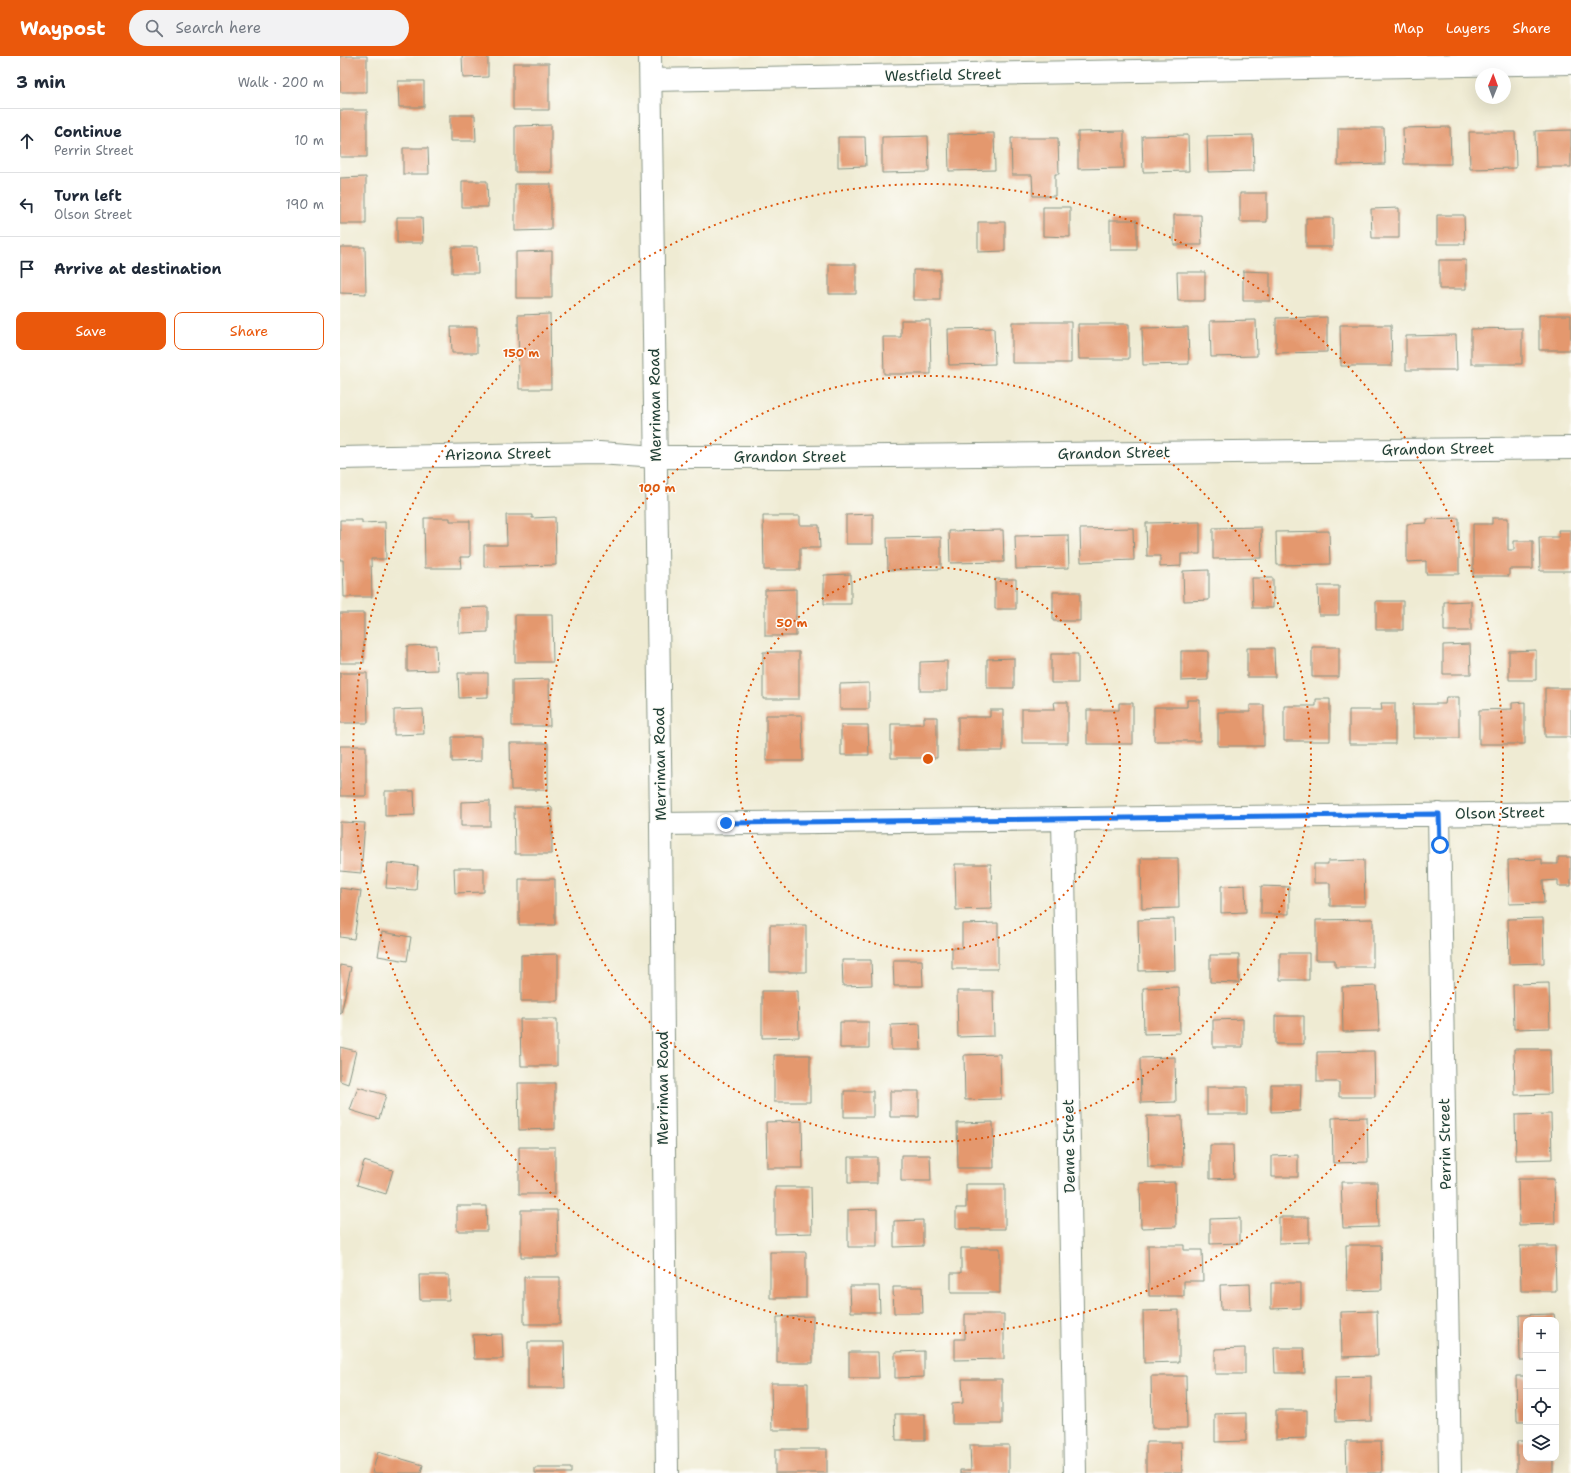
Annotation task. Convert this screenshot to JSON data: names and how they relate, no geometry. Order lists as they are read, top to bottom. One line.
{"streets":{"street":["Westfield Street","Merriman Road","Grandon Street","Arizona Street","Olson Street","Perrin Street","Denne Street"]},"crossings":[["Westfield Street","Merriman Road"],["Merriman Road","Grandon Street"],["Merriman Road","Arizona Street"],["Merriman Road","Olson Street"],["Grandon Street","Arizona Street"],["Olson Street","Perrin Street"],["Olson Street","Denne Street"]],"north":"top","page":{"header":"Waypost","search":"Search here","nav":["Map","Layers","Share"],"heading":["3 min","Walk · 200 m"],"list":[["Continue","Perrin Street","10 m"],["Turn left","Olson Street","190 m"],"Arrive at destination"],"buttons":["Save","Share"],"map_buttons":["+","−"]},"rings":["150 m","100 m","50 m"]}
